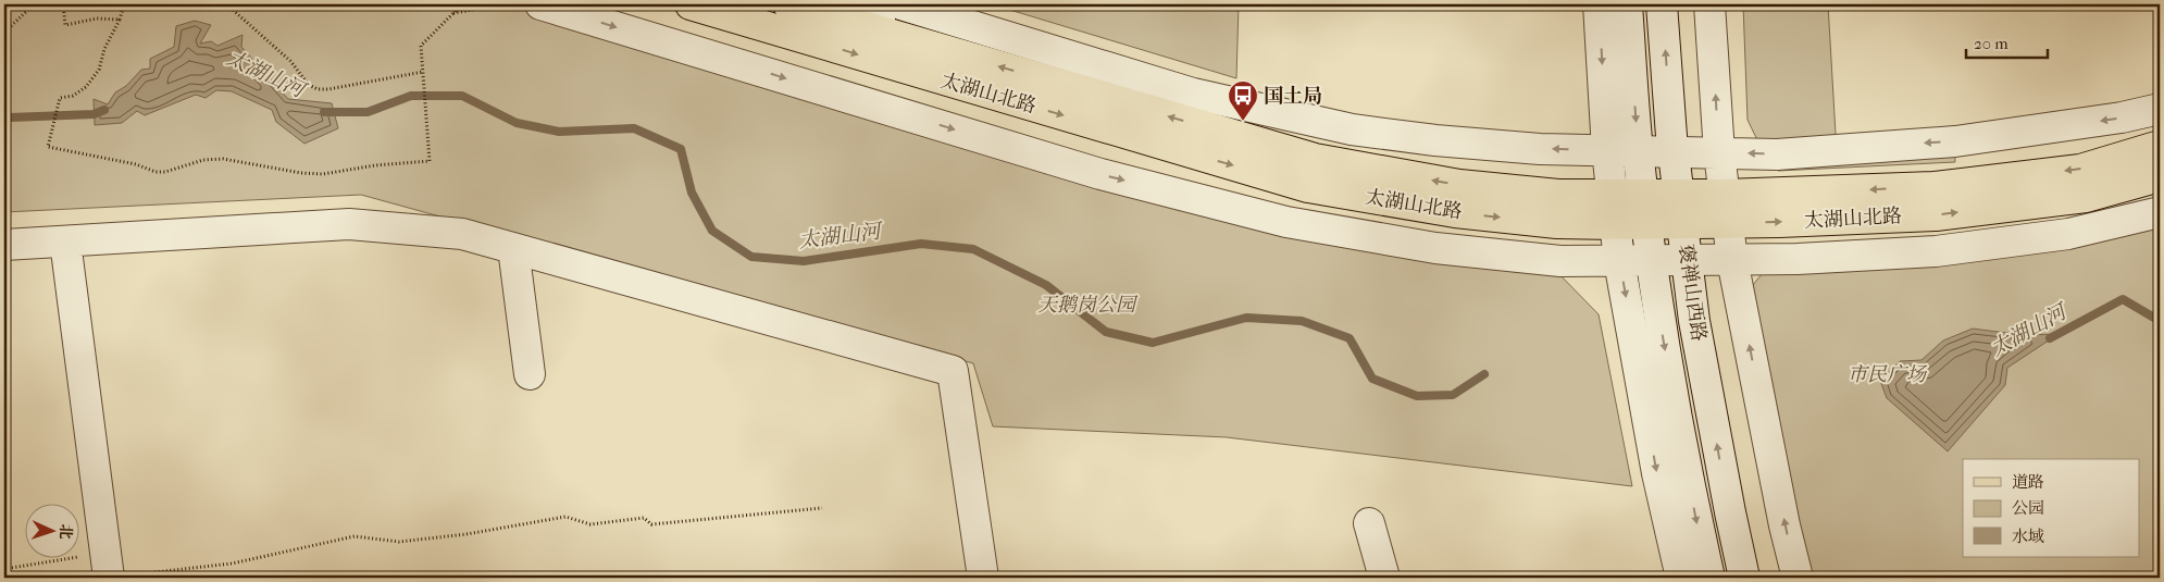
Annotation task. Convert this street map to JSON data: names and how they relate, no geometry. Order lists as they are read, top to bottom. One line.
{"streets":{"main road":["太湖山北路"],"street":["褒禅山西路"]},"crossings":[["太湖山北路","褒禅山西路"]],"water":["太湖山河"],"parks":["天鹅岗公园","市民广场"],"places":{"bus stop":["国土局"]},"legend":["道路","公园","水域"],"scale_bar":"20 m","north":"right"}
